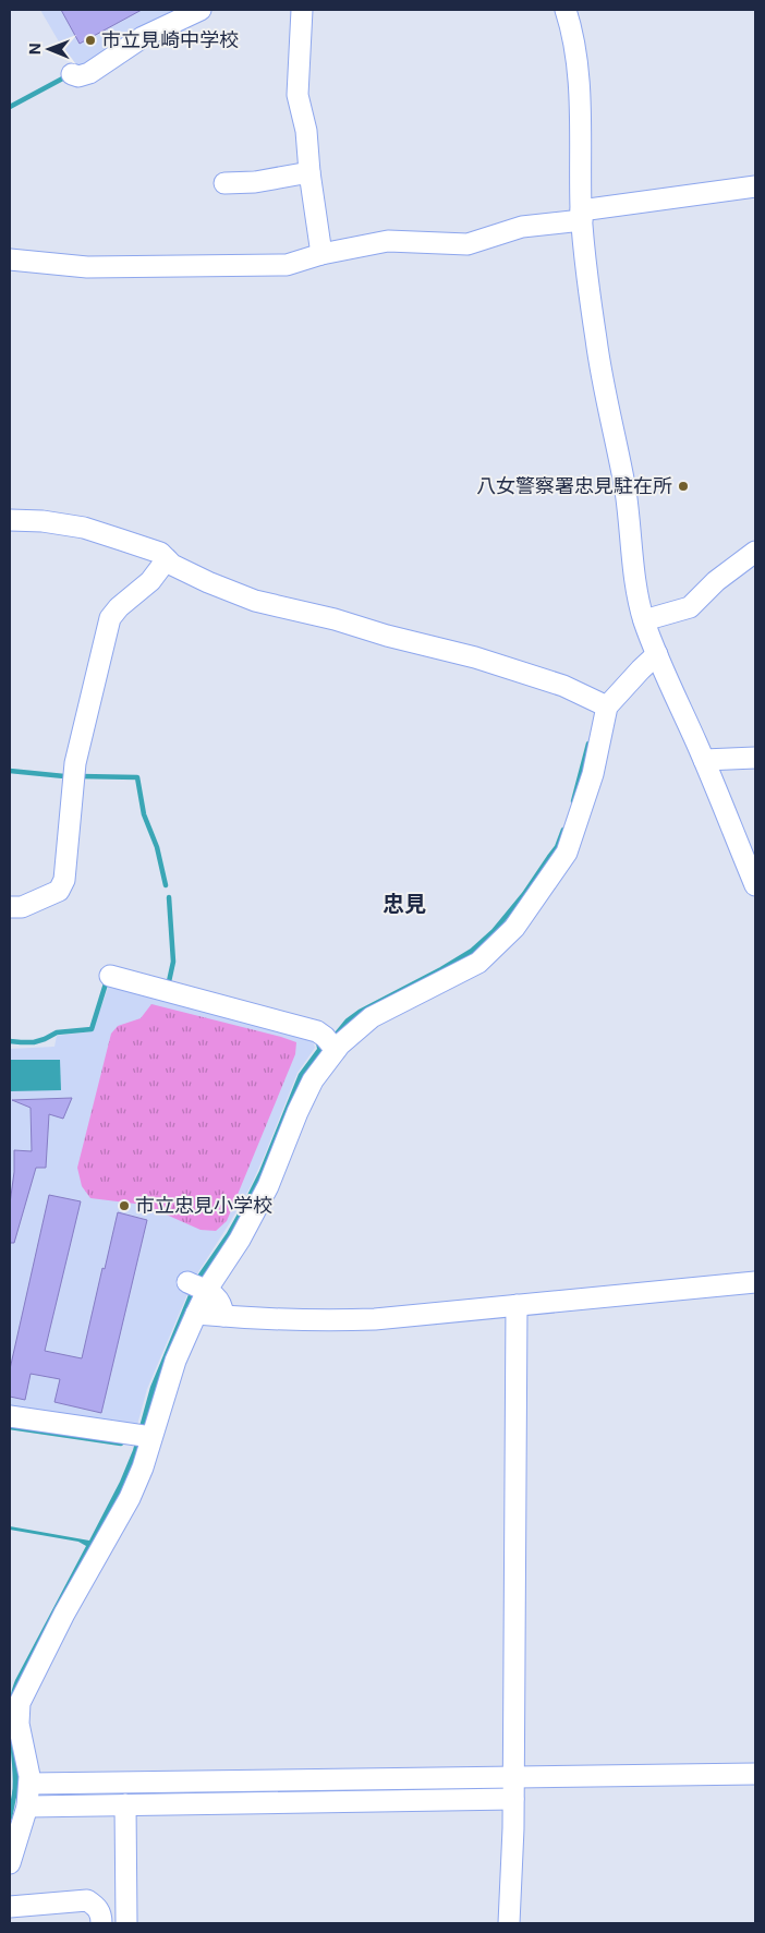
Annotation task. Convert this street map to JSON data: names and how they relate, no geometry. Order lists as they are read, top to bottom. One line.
{"districts":["忠見"],"places":["市立見崎中学校","八女警察署忠見駐在所","市立忠見小学校"],"north":"left"}
